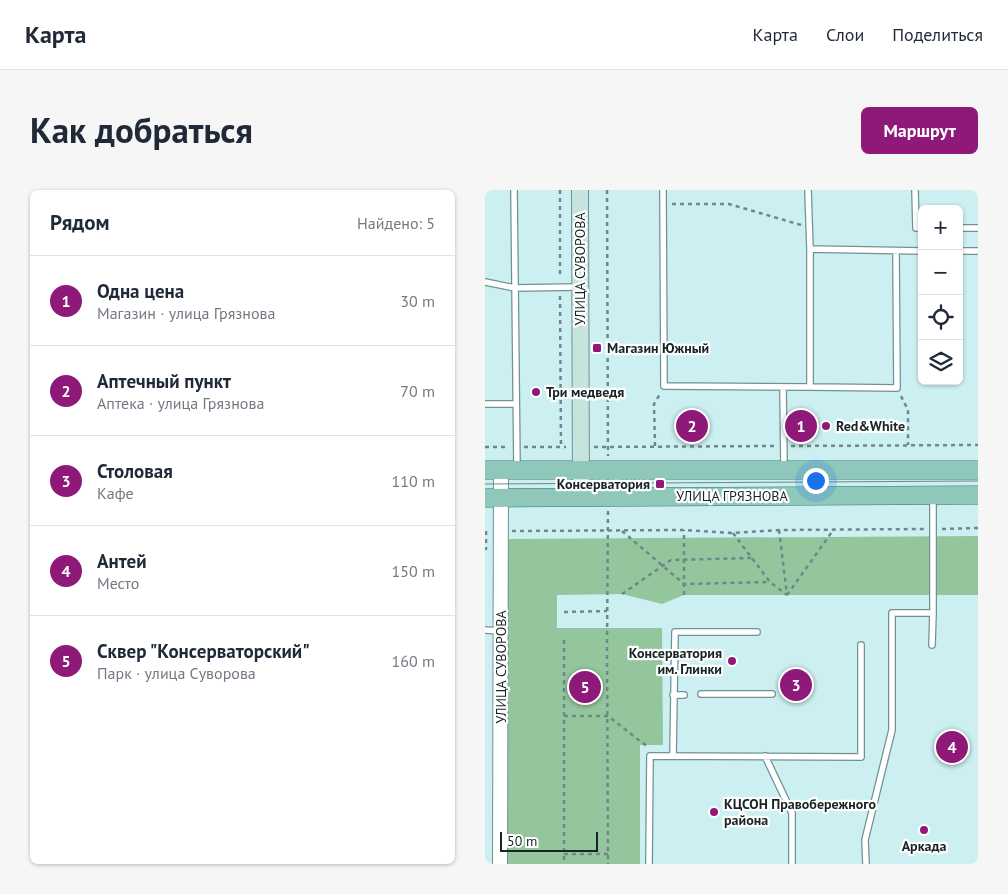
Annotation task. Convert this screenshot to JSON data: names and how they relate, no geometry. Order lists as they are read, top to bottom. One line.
{"streets":{"main road":["УЛИЦА СУВОРОВА","УЛИЦА ГРЯЗНОВА"]},"crossings":[["УЛИЦА СУВОРОВА","УЛИЦА ГРЯЗНОВА"]],"places":{"transit":["Магазин Южный","Консерватория"],"other":["Три медведя","Red&White","Консерватория им. Глинки","КЦСОН Правобережного района","Аркада"]},"scale_bar":"50 m","page":{"header":"Карта","nav":["Карта","Слои","Поделиться"],"title":"Как добраться","buttons":"Маршрут","heading":["Рядом","Найдено: 5"],"map_buttons":["+","−"],"list":[{"mark":"1","name":"Одна цена","note":"Магазин · улица Грязнова","value":"30 m"},{"mark":"2","name":"Аптечный пункт","note":"Аптека · улица Грязнова","value":"70 m"},{"mark":"3","name":"Столовая","note":"Кафе","value":"110 m"},{"mark":"4","name":"Антей","note":"Место","value":"150 m"},{"mark":"5","name":"Сквер \"Консерваторский\"","note":"Парк · улица Суворова","value":"160 m"}],"pins":["1","2","3","5","4"],"scale":"50 m"}}
